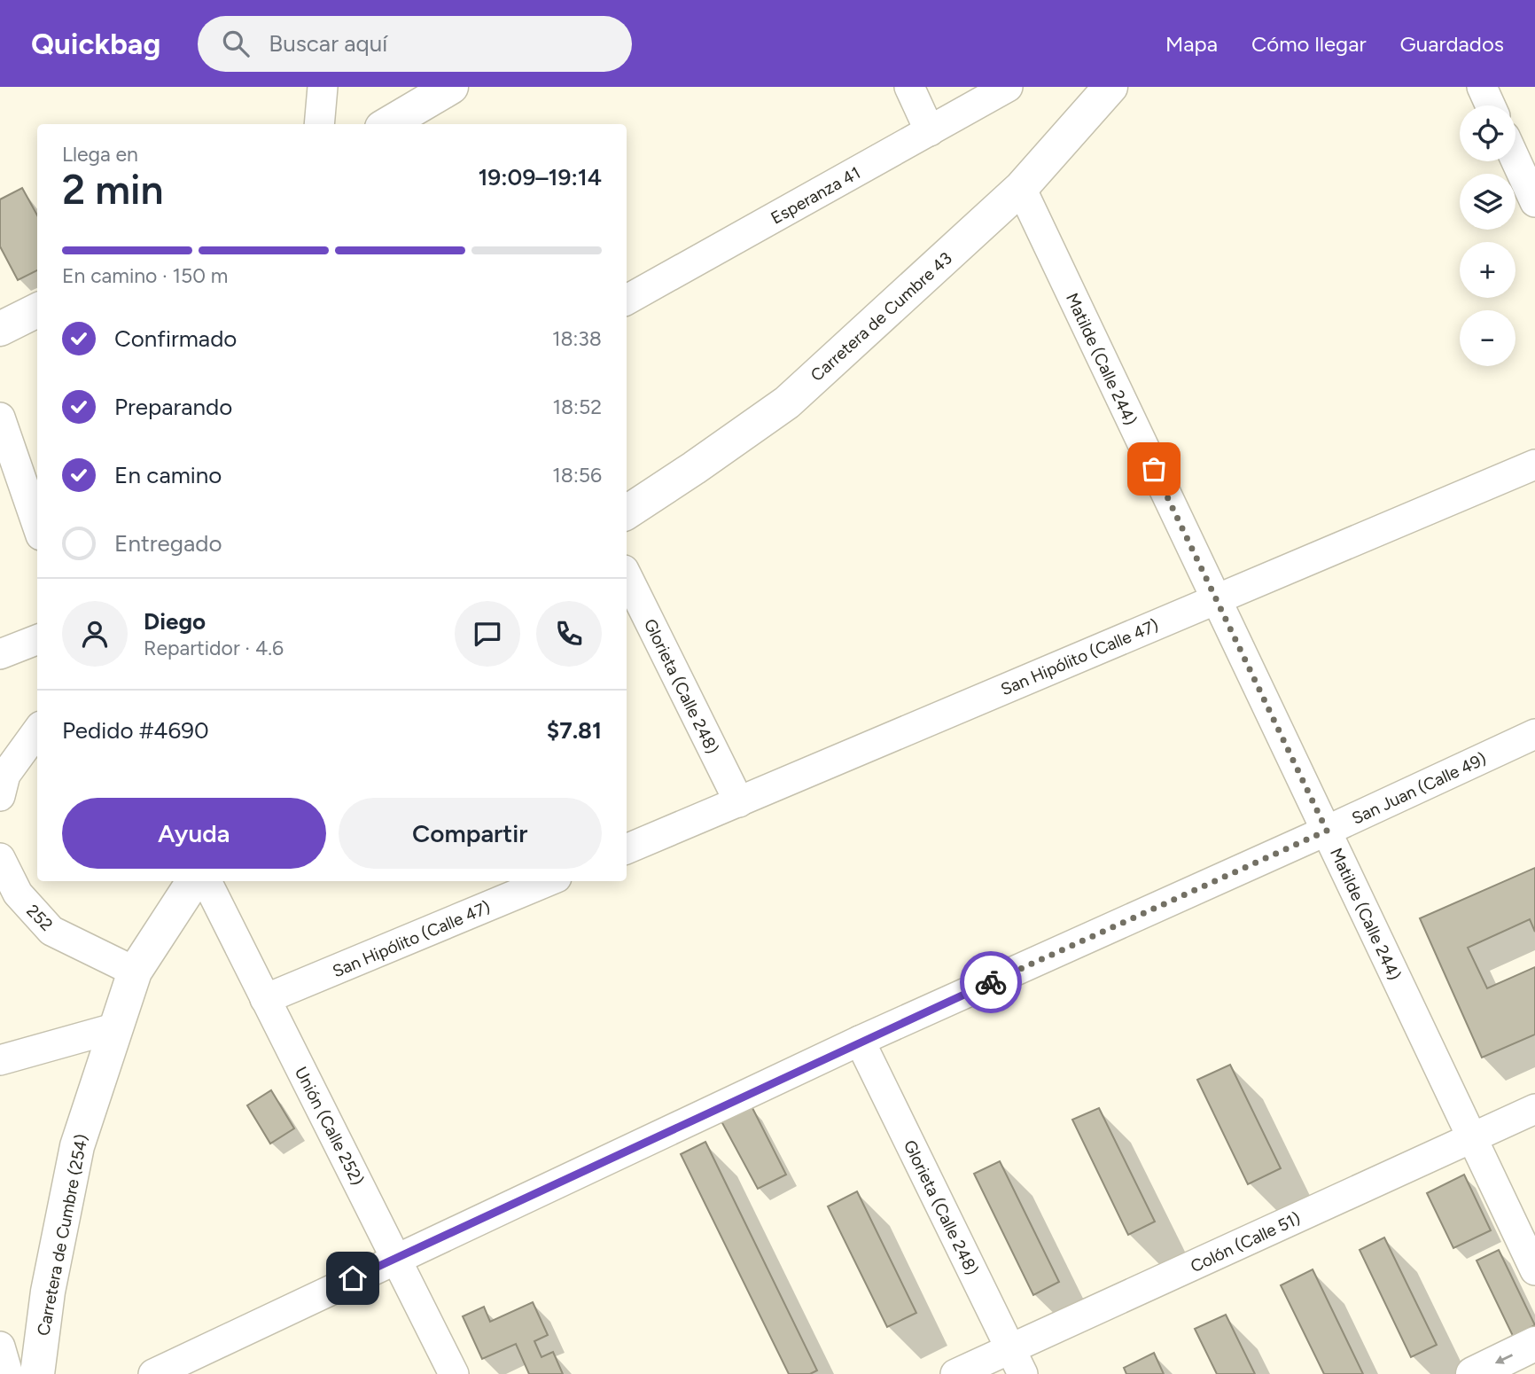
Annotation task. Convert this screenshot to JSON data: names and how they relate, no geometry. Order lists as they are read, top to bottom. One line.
{"streets":{"street":["Esperanza 41","Carretera de Cumbre 43","Matilde (Calle 244)","San Hipólito (Calle 47)","Glorieta (Calle 248)","San Juan (Calle 49)","252","Unión (Calle 252)","Carretera de Cumbre (254)","Colón (Calle 51)"]},"crossings":[["Carretera de Cumbre 43","Matilde (Calle 244)"],["Matilde (Calle 244)","San Hipólito (Calle 47)"],["Matilde (Calle 244)","San Juan (Calle 49)"],["Matilde (Calle 244)","Colón (Calle 51)"],["San Hipólito (Calle 47)","Glorieta (Calle 248)"],["San Hipólito (Calle 47)","Unión (Calle 252)"],["Glorieta (Calle 248)","San Juan (Calle 49)"],["Glorieta (Calle 248)","Colón (Calle 51)"],["San Juan (Calle 49)","Unión (Calle 252)"]],"page":{"header":"Quickbag","search":"Buscar aquí","nav":["Mapa","Cómo llegar","Guardados"],"map_buttons":["+","−"],"heading":["2 min","Llega en","19:09–19:14"],"panel":["Diego","Repartidor · 4.6","Pedido #4690","$7.81"],"bar":"En camino · 150 m","list":[["Confirmado","18:38"],["Preparando","18:52"],["En camino","18:56"],"Entregado"],"buttons":["Ayuda","Compartir"]}}
